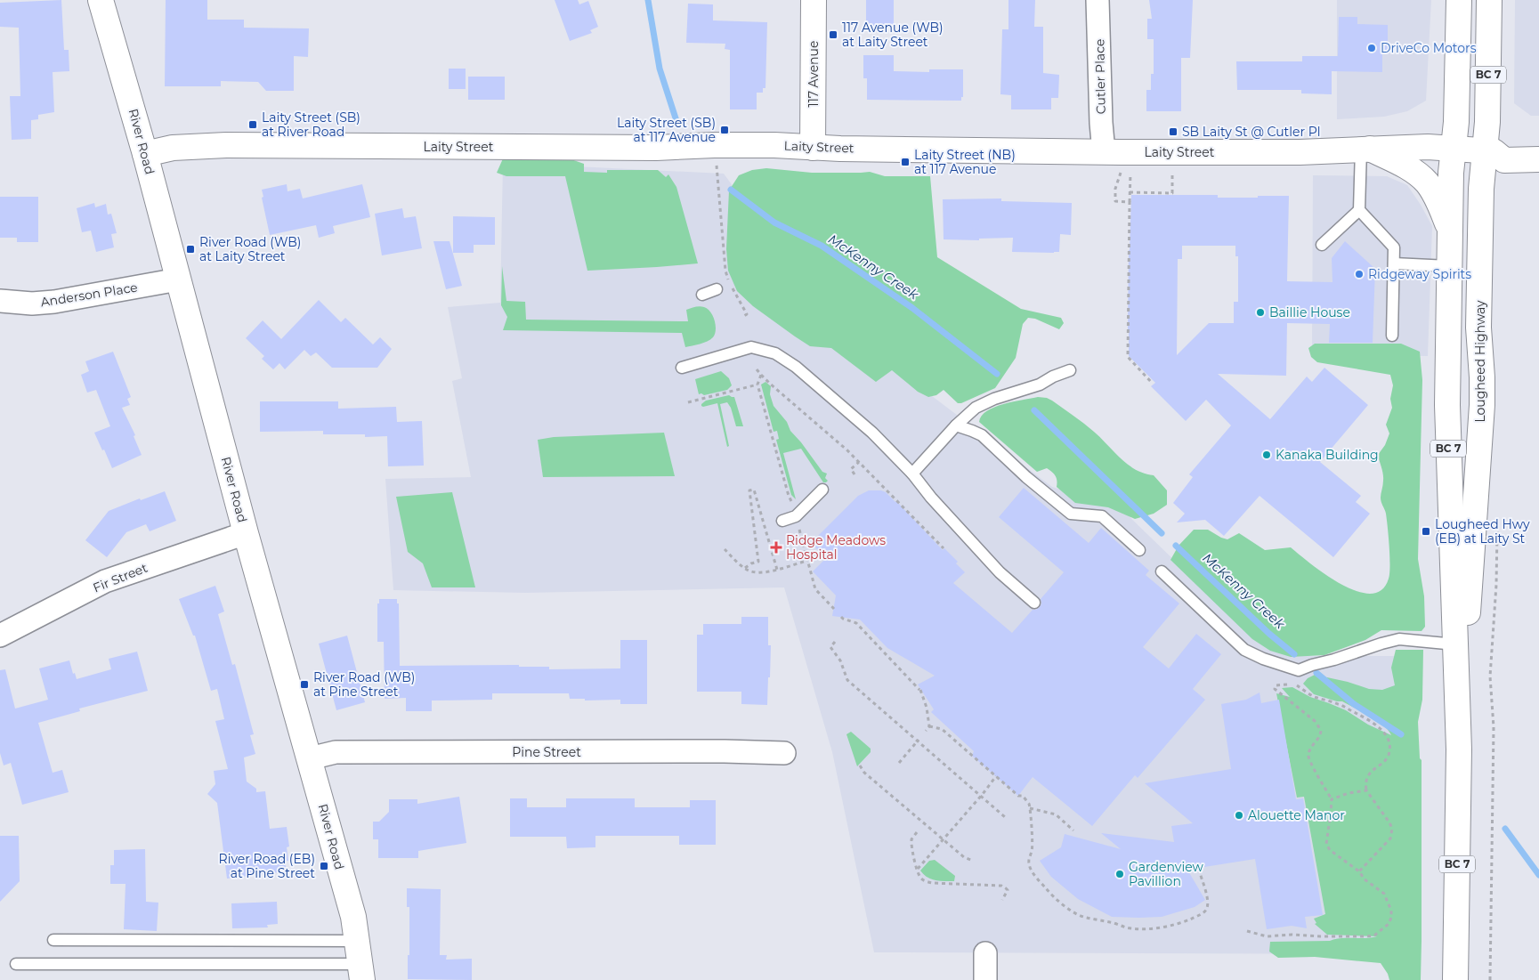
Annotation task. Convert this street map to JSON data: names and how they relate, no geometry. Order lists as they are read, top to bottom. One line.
{"streets":{"main road":["117 Avenue","BC 7","River Road","Laity Street","Lougheed Highway"],"street":["Cutler Place","Anderson Place","Fir Street","Pine Street"]},"crossings":[["117 Avenue","Laity Street"],["Cutler Place","Laity Street"],["River Road","Laity Street"],["River Road","Anderson Place"],["River Road","Fir Street"],["River Road","Pine Street"],["Laity Street","Lougheed Highway"]],"water":["McKenny Creek"],"places":{"transit":["117 Avenue (WB) at Laity Street","Laity Street (SB) at River Road","Laity Street (SB) at 117 Avenue","SB Laity St @ Cutler Pl","Laity Street (NB) at 117 Avenue","River Road (WB) at Laity Street","Lougheed Hwy (EB) at Laity St","River Road (WB) at Pine Street","River Road (EB) at Pine Street"],"other":["DriveCo Motors","Ridgeway Spirits","Baillie House","Kanaka Building","Alouette Manor","Gardenview Pavillion"],"health":["Ridge Meadows Hospital"]}}
